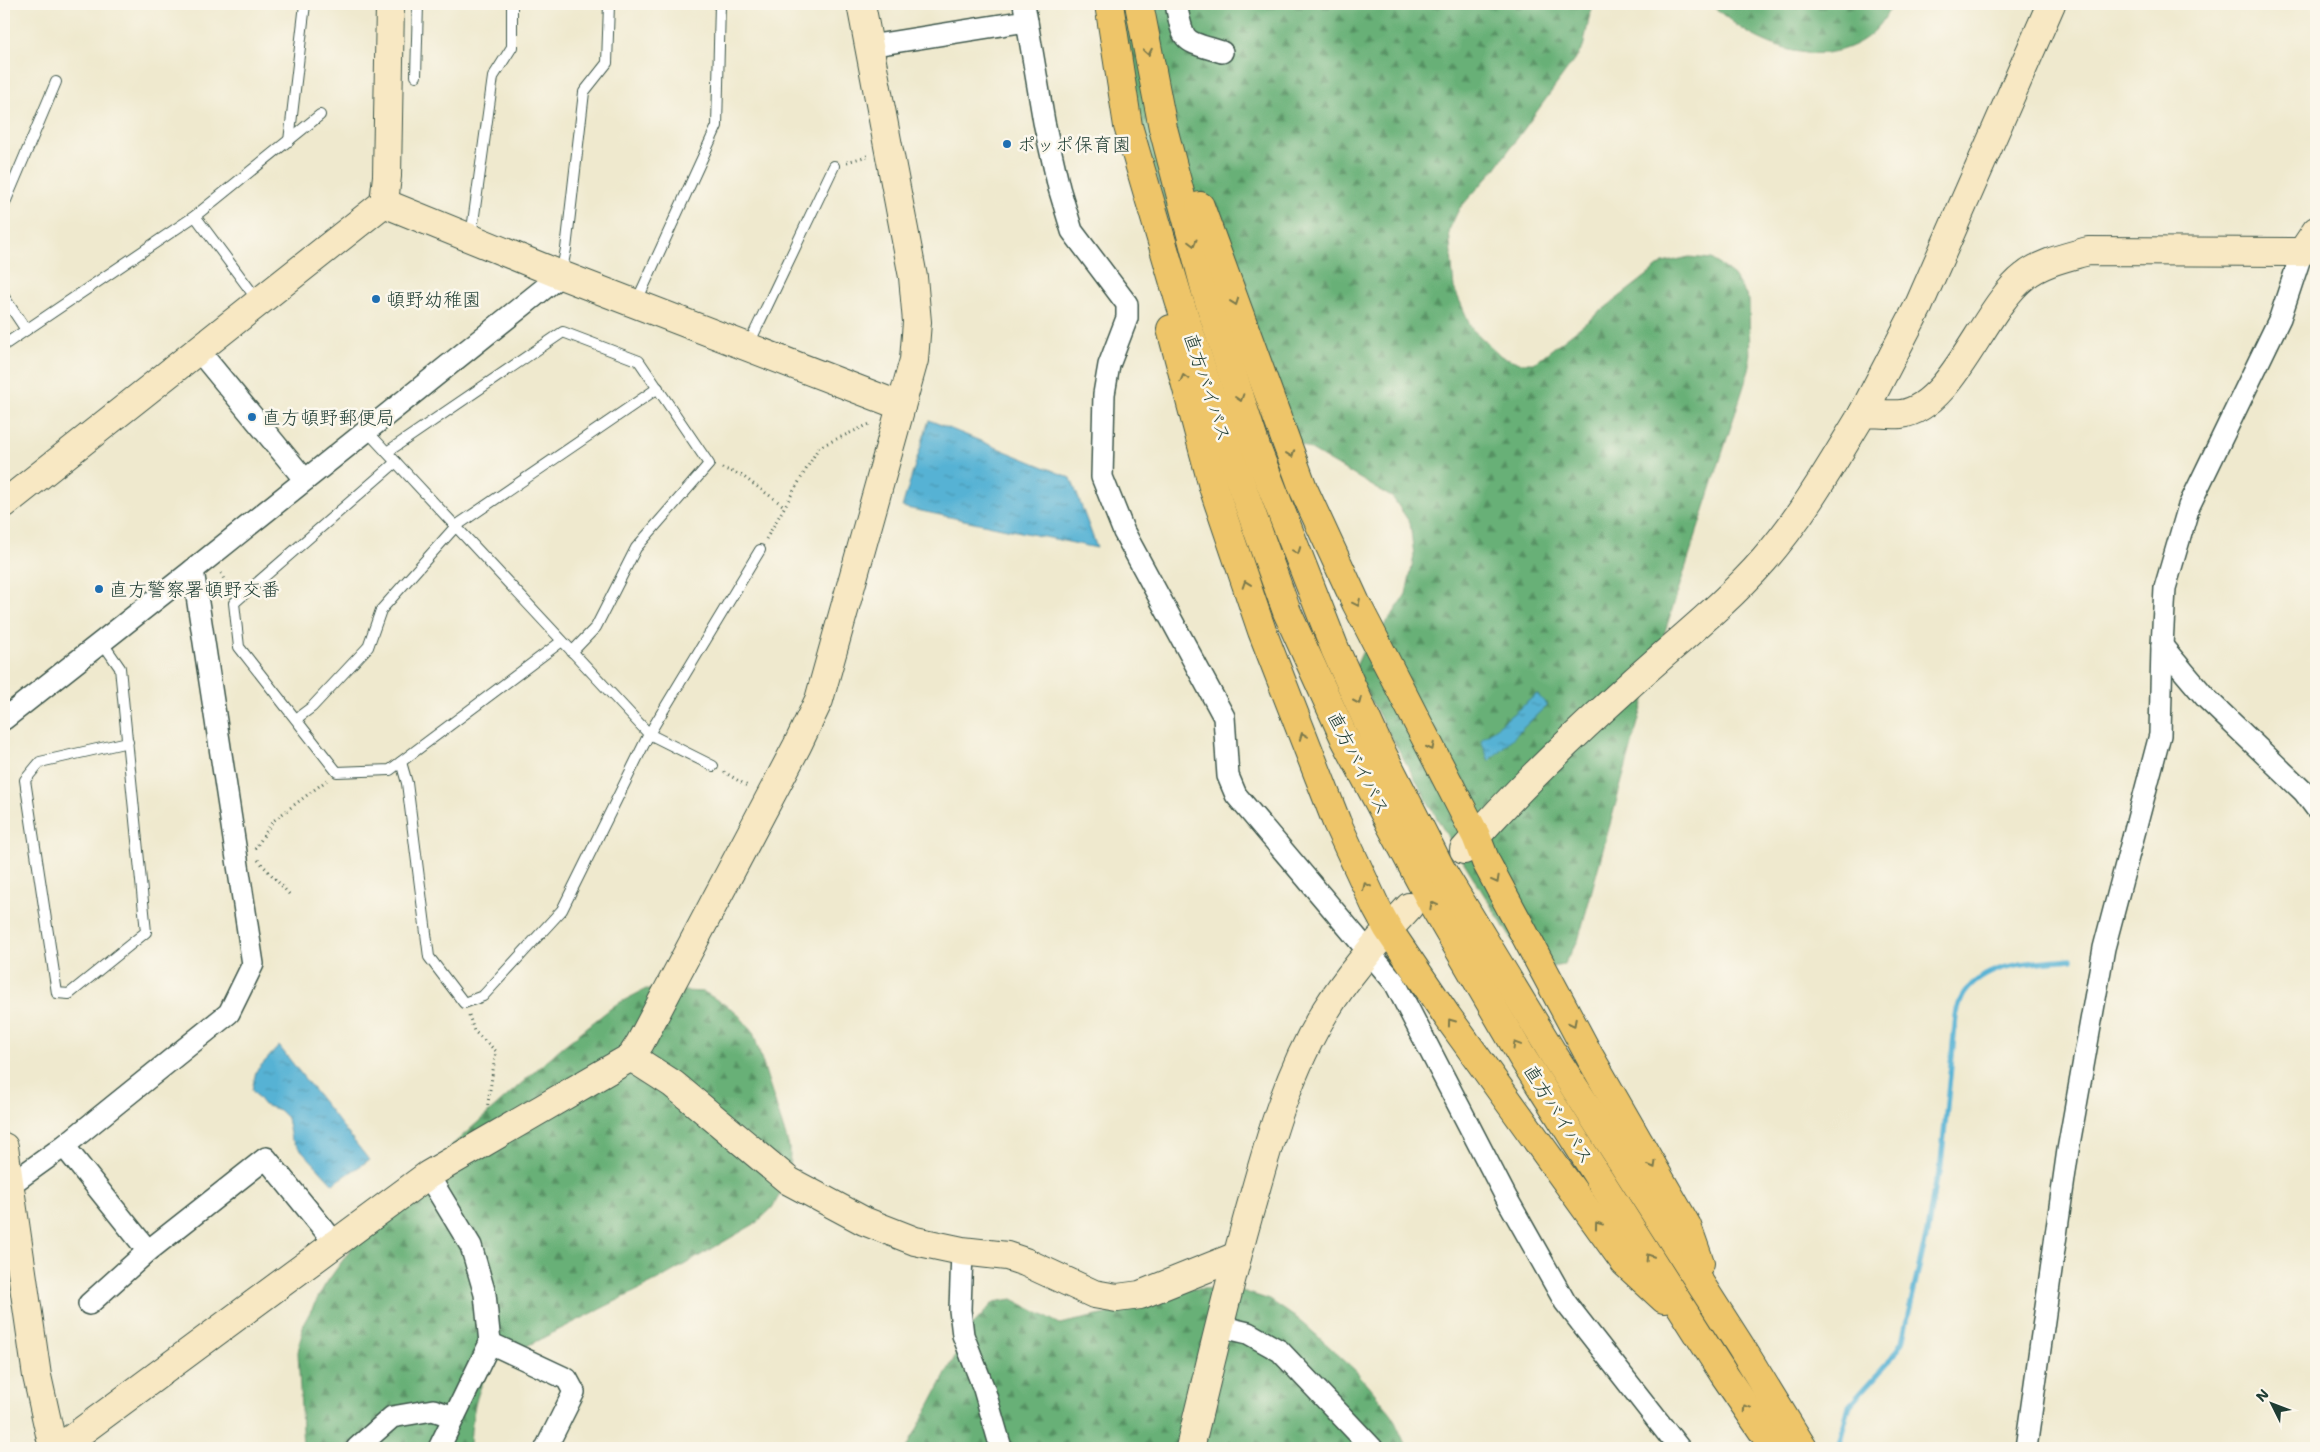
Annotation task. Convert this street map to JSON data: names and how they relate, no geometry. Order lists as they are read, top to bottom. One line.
{"streets":{"highway":["直方バイパス"]},"places":["ポッポ保育園","頓野幼稚園","直方頓野郵便局","直方警察署頓野交番"],"north":"top left"}
